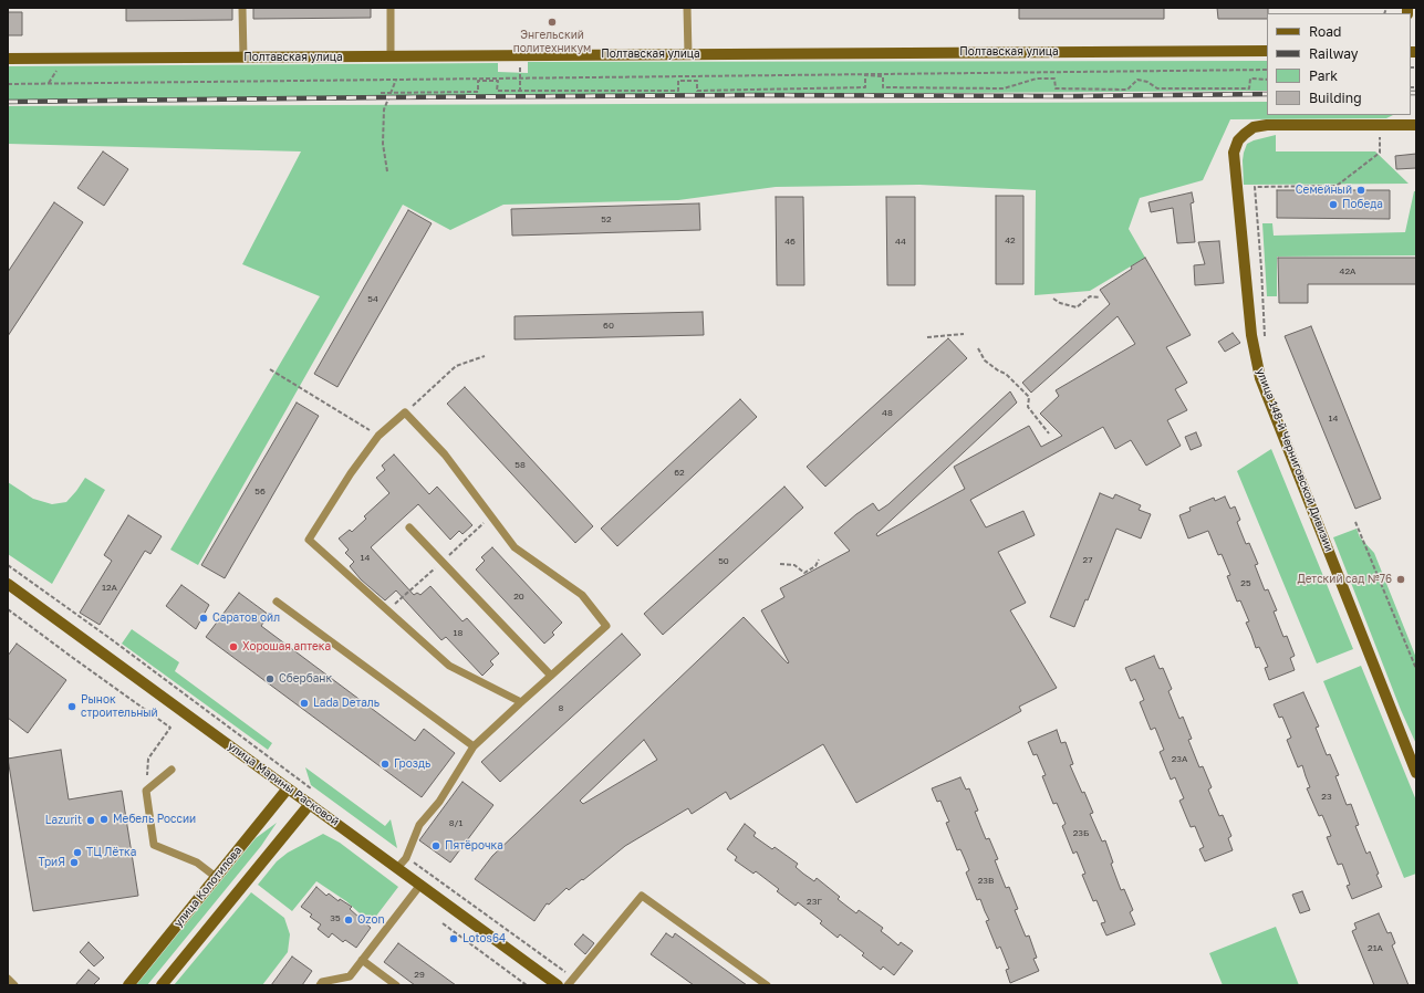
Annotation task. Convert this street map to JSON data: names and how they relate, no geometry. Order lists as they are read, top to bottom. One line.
{"streets":{"street":["Полтавская улица","улица 148-й Черниговской Дивизии","улица Марины Расковой","улица Колотилова"]},"crossings":[["улица Марины Расковой","улица Колотилова"]],"places":["Энгельский политехникум","Семейный","Победа","Детский сад №76","Саратов ойл","Хорошая аптека","Сбербанк","Lada Dеталь","Рынок строительный","Гроздь","Мебель России","Lazurit","Пятёрочка","ТЦ Лётка","ТриЯ","Ozon","Lotos64"],"house_numbers":["52","42","46","44","42А","54","60","48","14","58","62","56","14","27","50","25","12А","20","18","8","23А","23","8/1","23Б","23В","23Г","35","21А","29"],"legend":["Road","Railway","Park","Building"]}
